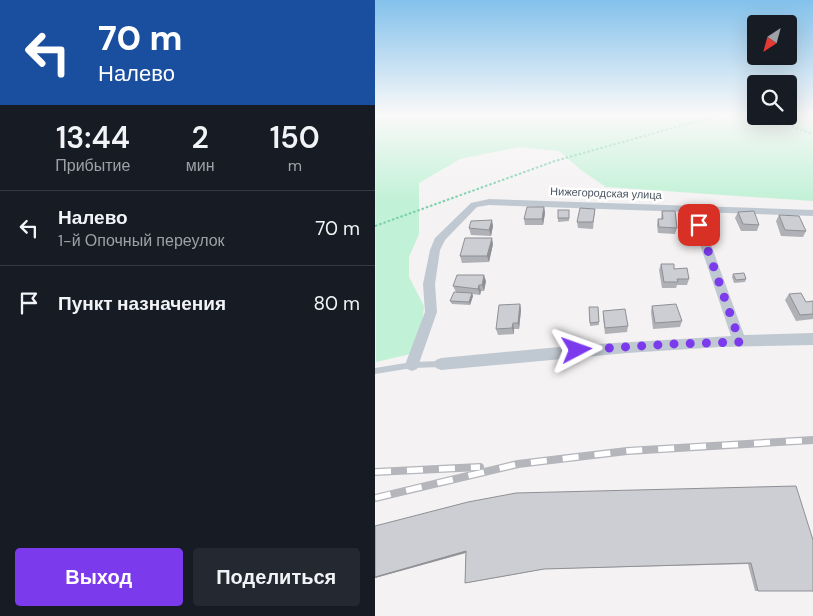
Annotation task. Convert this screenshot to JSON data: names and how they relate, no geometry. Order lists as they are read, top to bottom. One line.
{"streets":{"street":["Нижегородская улица"]},"north":"bottom left","page":{"turn":["70 m","Налево"],"eta":["13:44","Прибытие","2","мин","150","m"],"list":[{"name":"Налево","note":"1-й Опочный переулок","value":"70 m"},{"name":"Пункт назначения","value":"80 m"}],"buttons":["Выход","Поделиться"]}}
